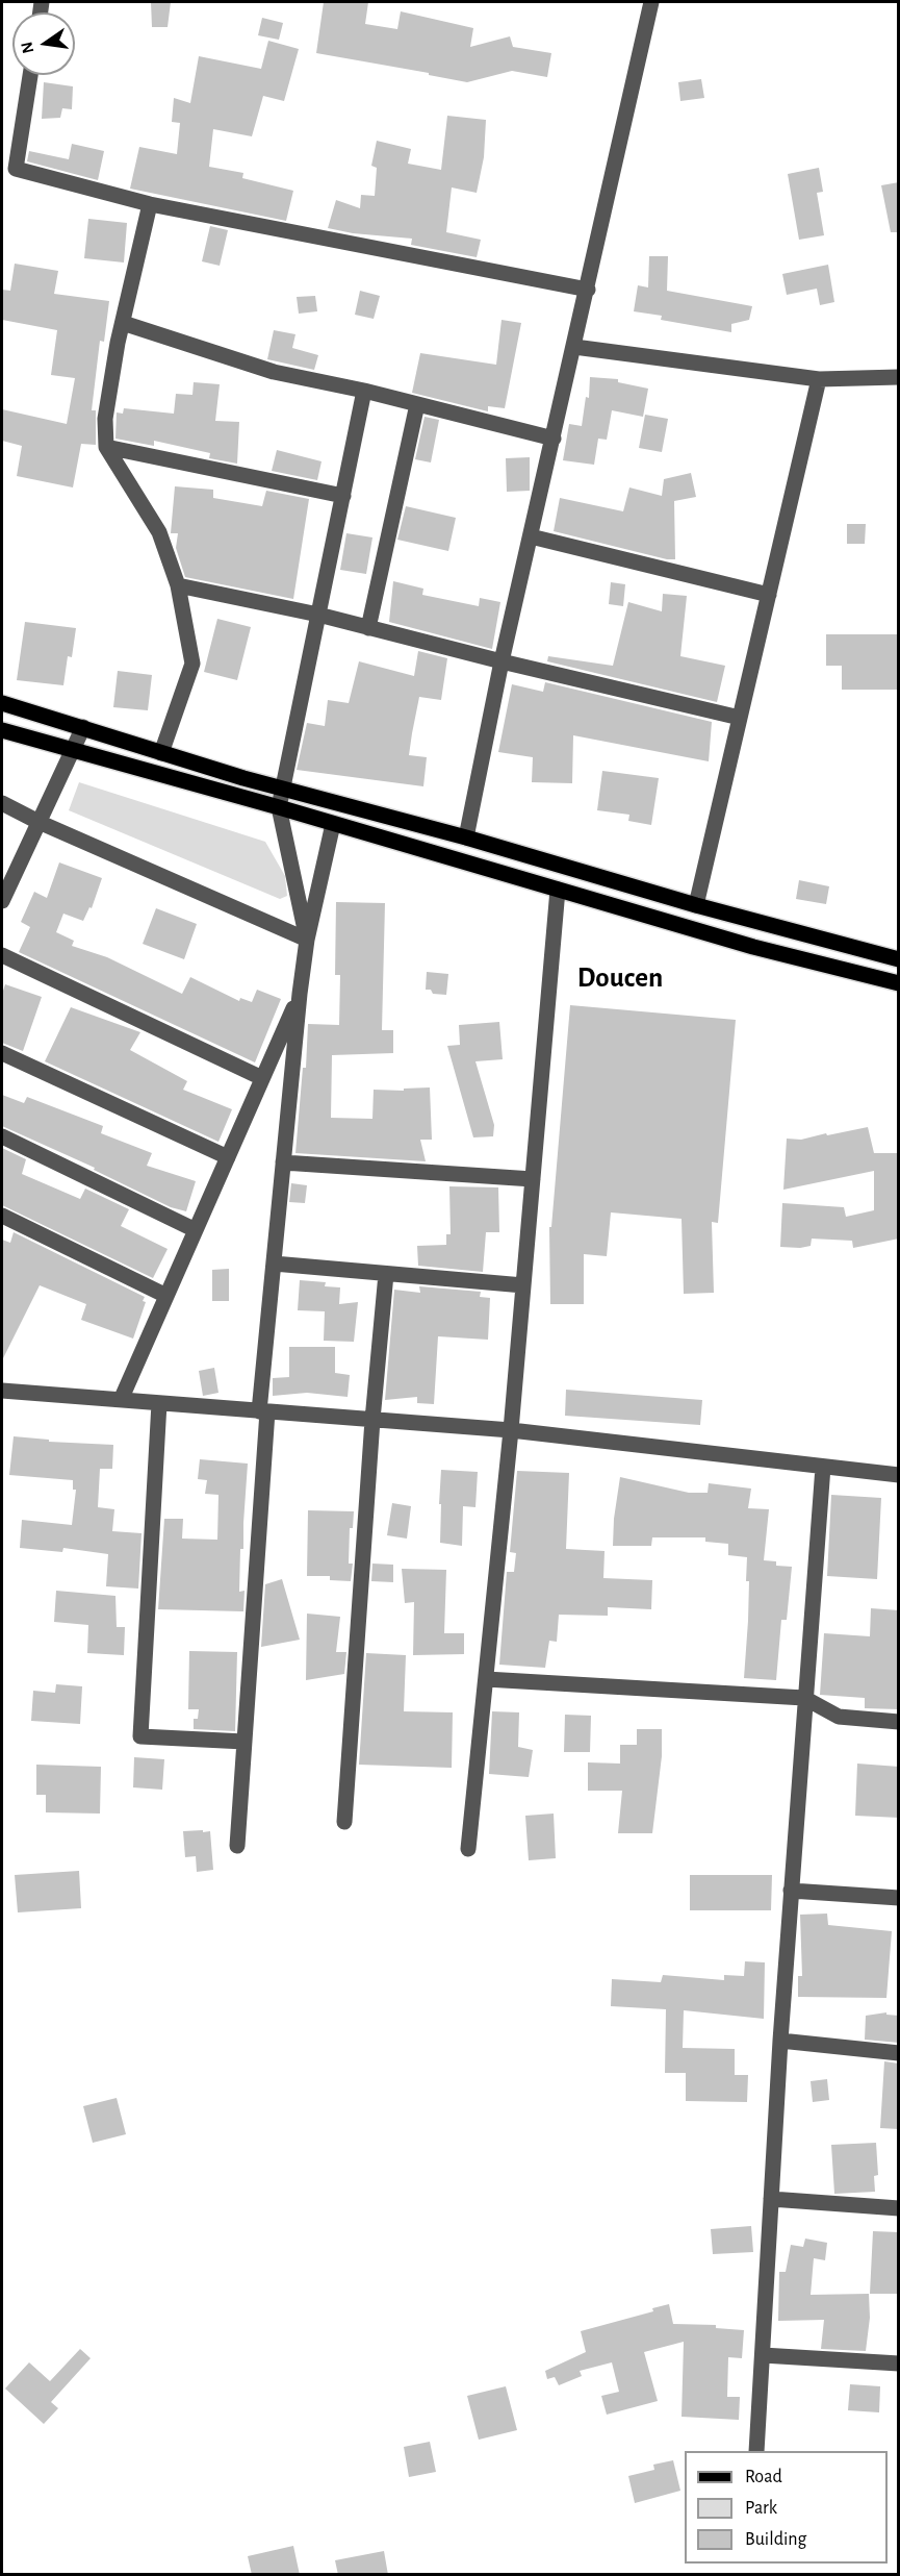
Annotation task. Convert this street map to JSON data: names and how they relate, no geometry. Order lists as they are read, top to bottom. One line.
{"districts":["Doucen"],"legend":["Road","Park","Building"],"north":"left"}
